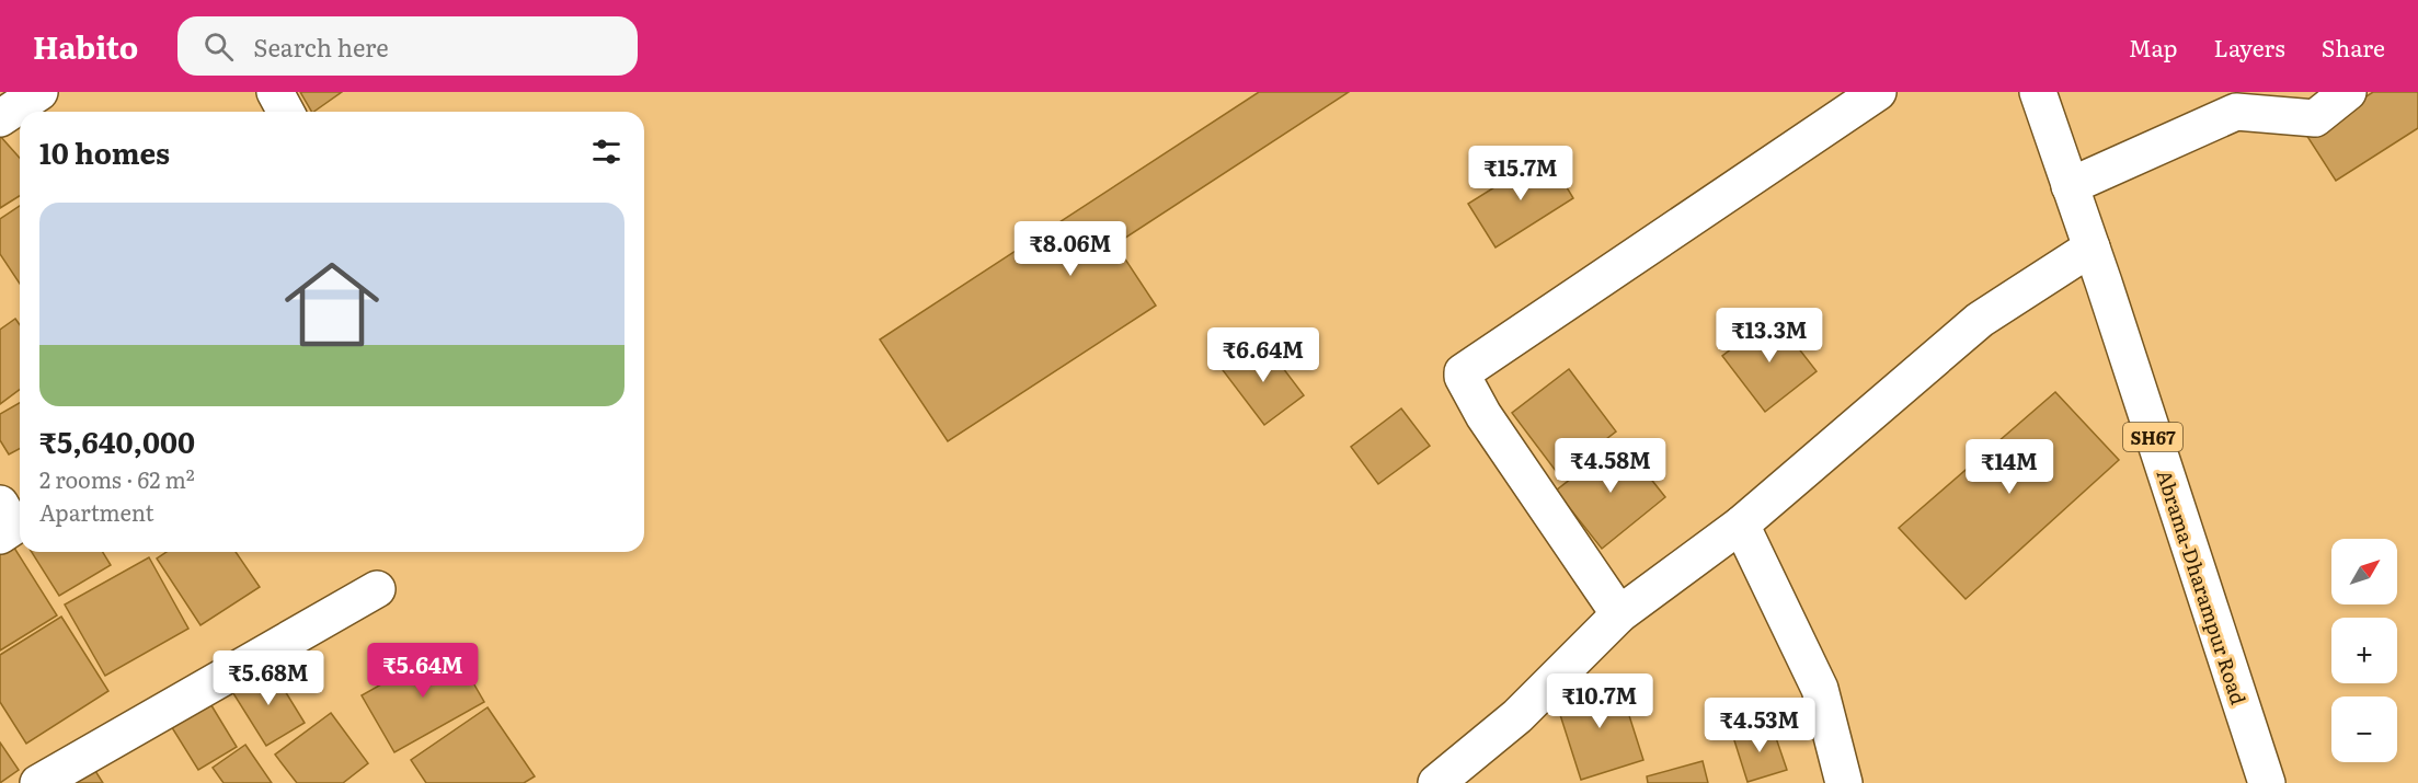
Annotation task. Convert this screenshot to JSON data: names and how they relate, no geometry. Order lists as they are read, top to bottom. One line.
{"streets":{"street":["SH67","Abrama-Dharampur Road"]},"north":"top right","page":{"header":"Habito","search":"Search here","nav":["Map","Layers","Share"],"heading":"10 homes","price":["₹15.7M","₹8.06M","₹13.3M","₹6.64M","₹4.58M","₹14M","₹5.64M","₹5.68M","₹10.7M","₹4.53M"],"list":[{"name":"₹5,640,000","note":"2 rooms · 62 m² · Apartment"}],"map_buttons":["+","−"]}}
